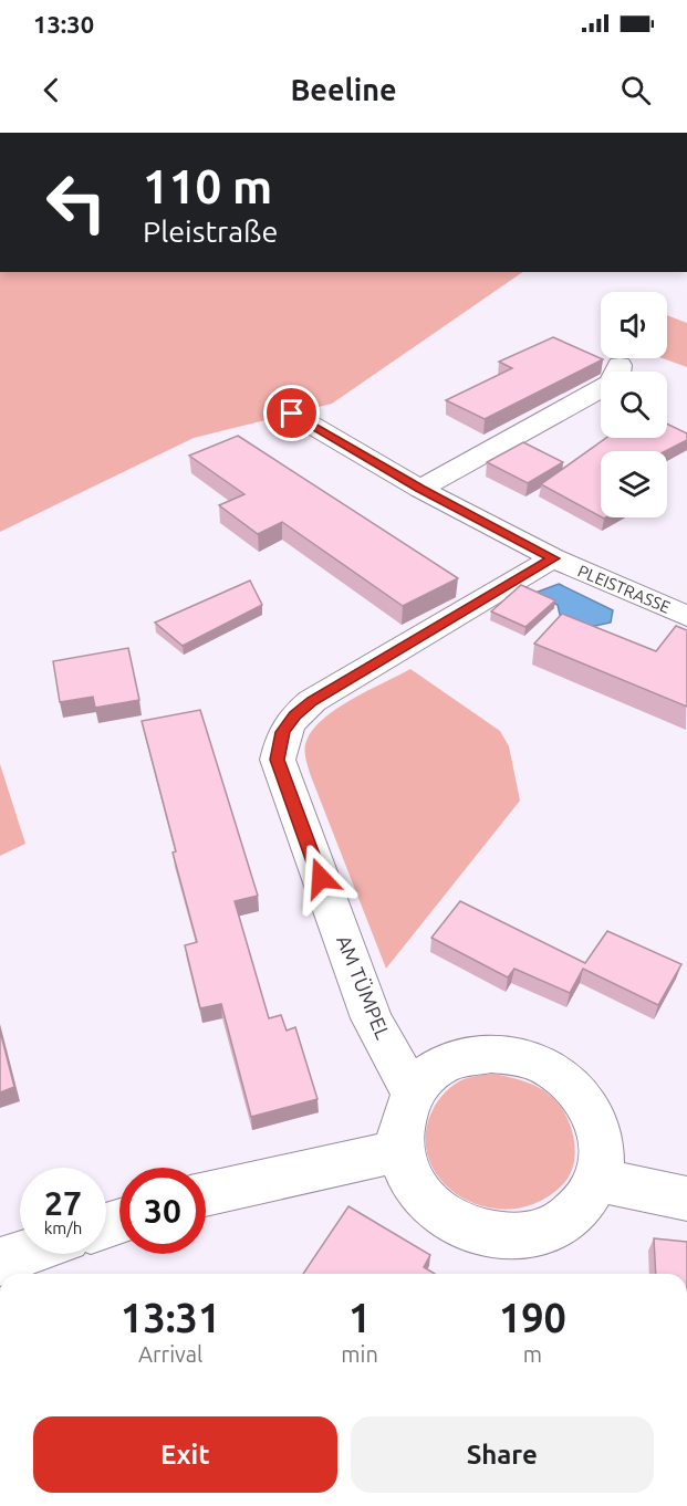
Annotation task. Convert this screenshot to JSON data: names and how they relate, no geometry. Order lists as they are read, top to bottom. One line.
{"streets":{"street":["PLEISTRASSE","AM TÜMPEL"]},"crossings":[["PLEISTRASSE","AM TÜMPEL"]],"page":{"status":"13:30","header":"Beeline","turn":["110 m","Pleistraße"],"speed":"27 km/h","limit":"30","eta":["13:31","Arrival","1","min","190","m"],"buttons":["Exit","Share"]}}
